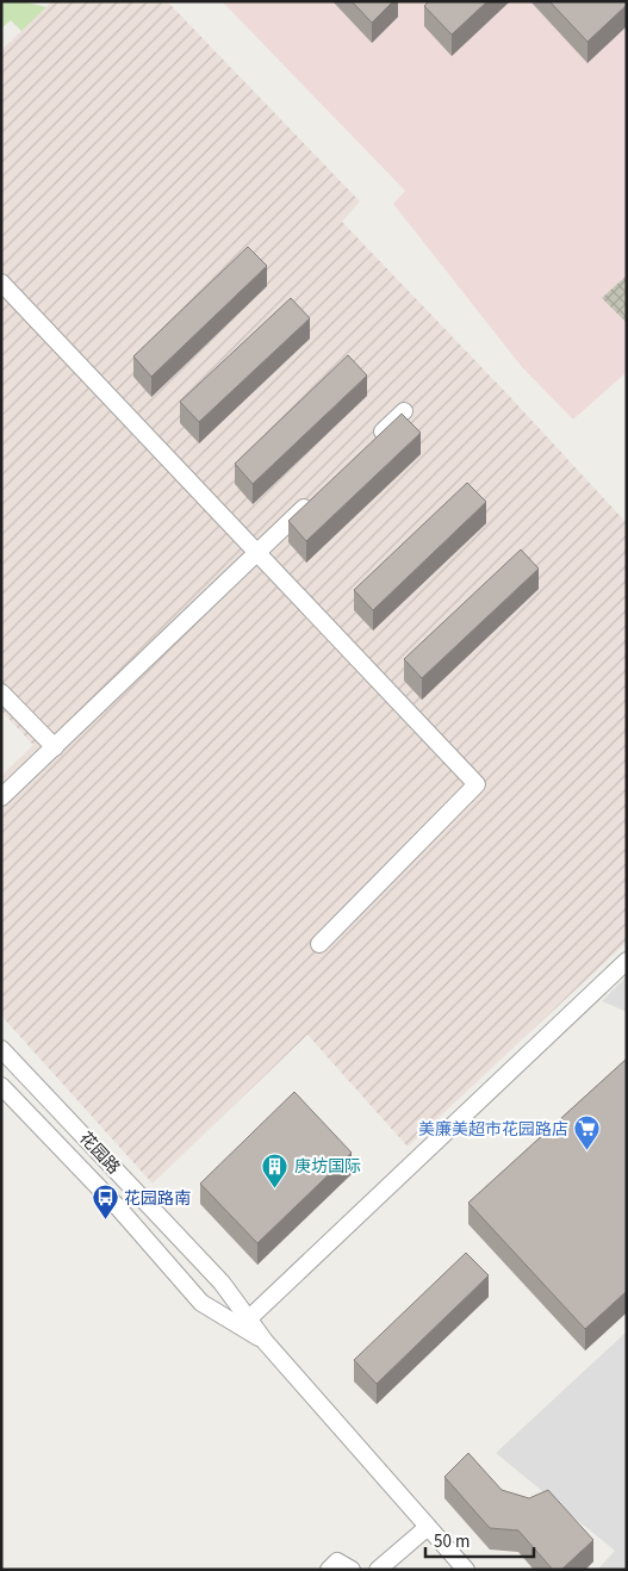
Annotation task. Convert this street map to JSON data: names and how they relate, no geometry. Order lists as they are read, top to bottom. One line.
{"streets":{"street":["花园路"]},"places":{"supermarket":["美廉美超市花园路店"],"building":["庚坊国际"],"bus stop":["花园路南"]},"scale_bar":"50 m"}
